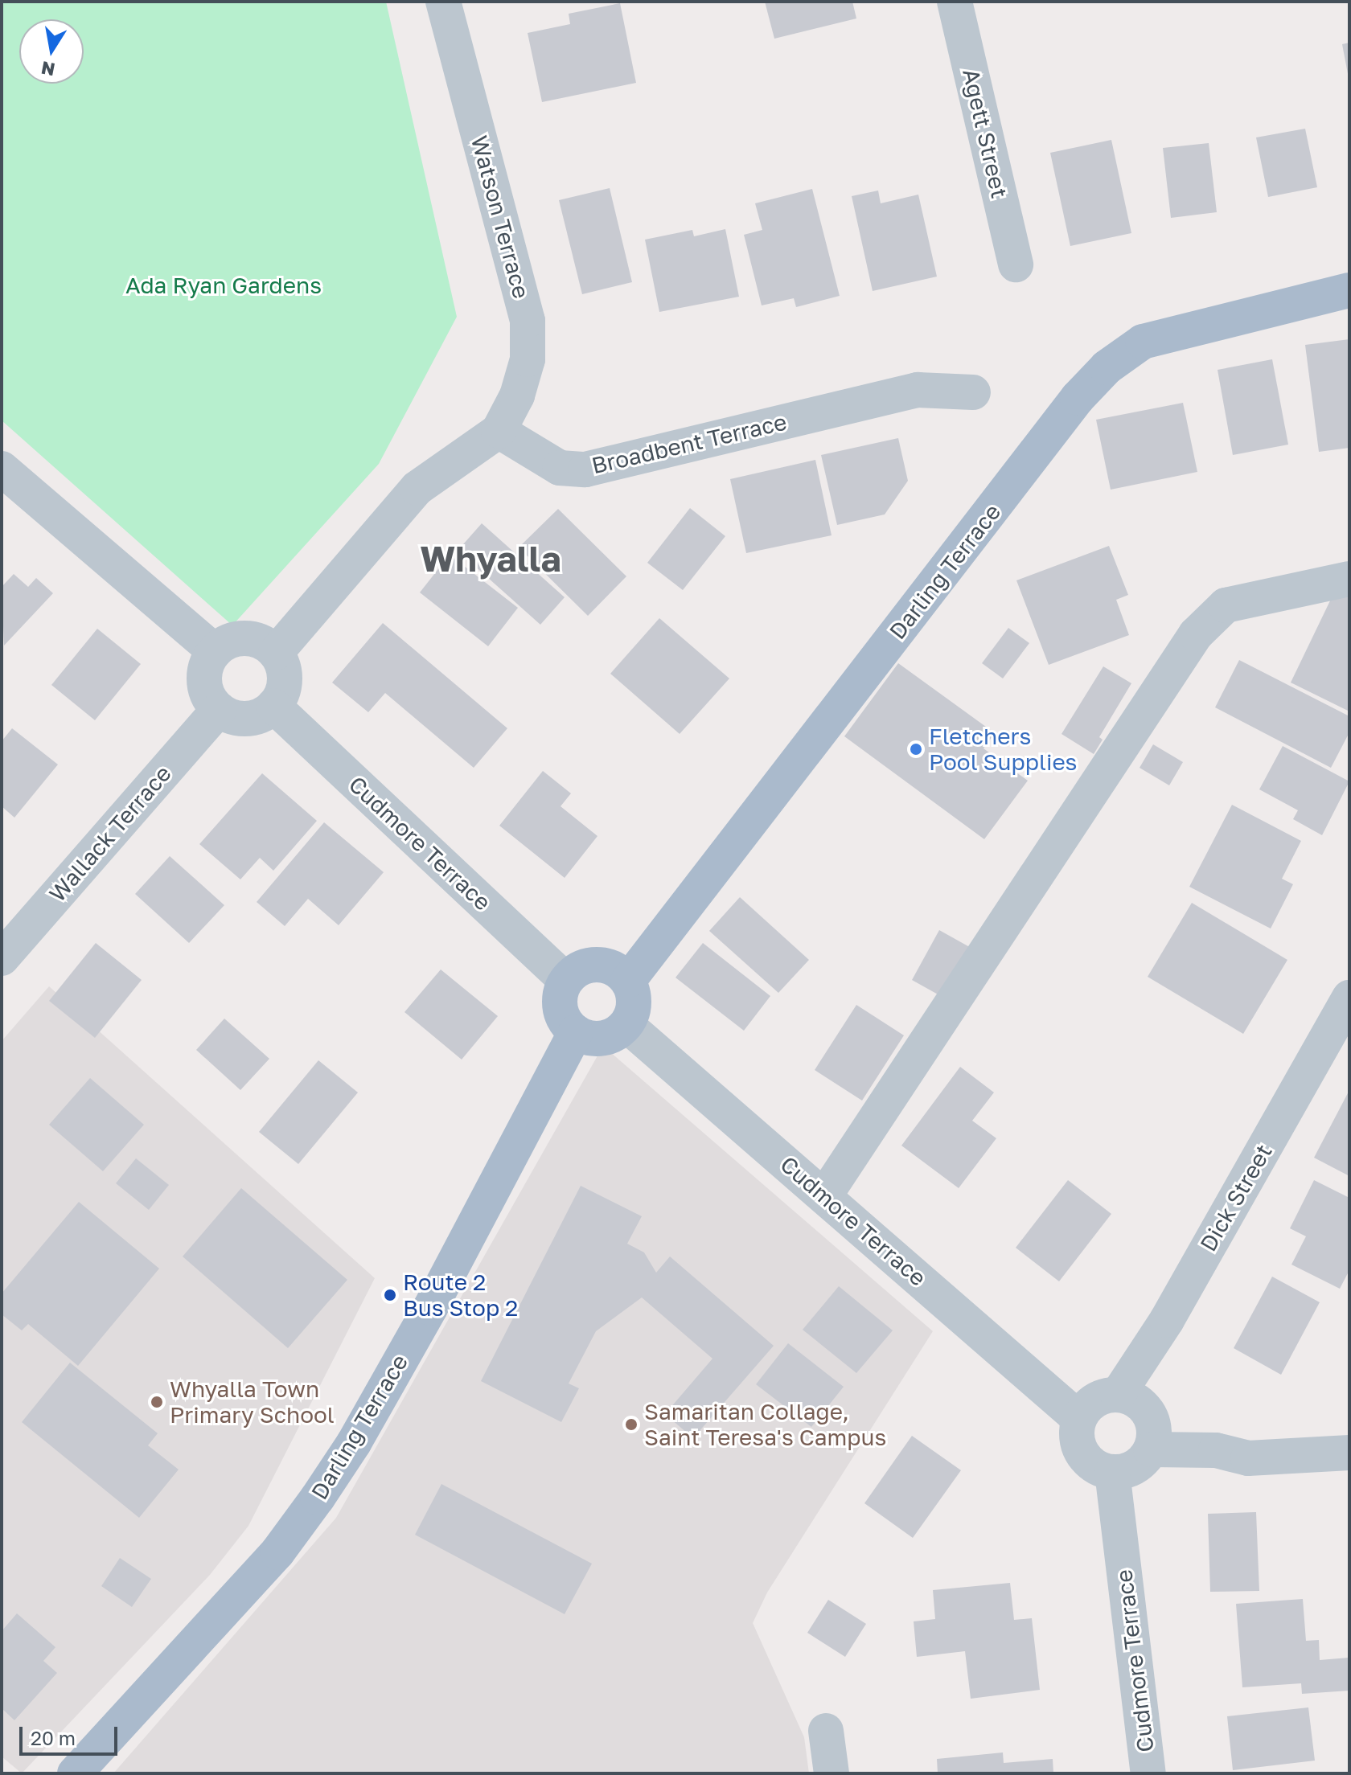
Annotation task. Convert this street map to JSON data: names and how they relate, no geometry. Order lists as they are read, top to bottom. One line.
{"streets":{"main road":["Darling Terrace"],"street":["Agett Street","Watson Terrace","Broadbent Terrace","Wallack Terrace","Cudmore Terrace","Dick Street"]},"crossings":[["Watson Terrace","Broadbent Terrace"],["Darling Terrace","Cudmore Terrace"],["Wallack Terrace","Cudmore Terrace"],["Cudmore Terrace","Dick Street"]],"districts":["Whyalla"],"parks":["Ada Ryan Gardens"],"places":["Fletchers Pool Supplies","Route 2 Bus Stop 2","Whyalla Town Primary School","Samaritan Collage, Saint Teresa's Campus"],"scale_bar":"20 m","north":"bottom"}
